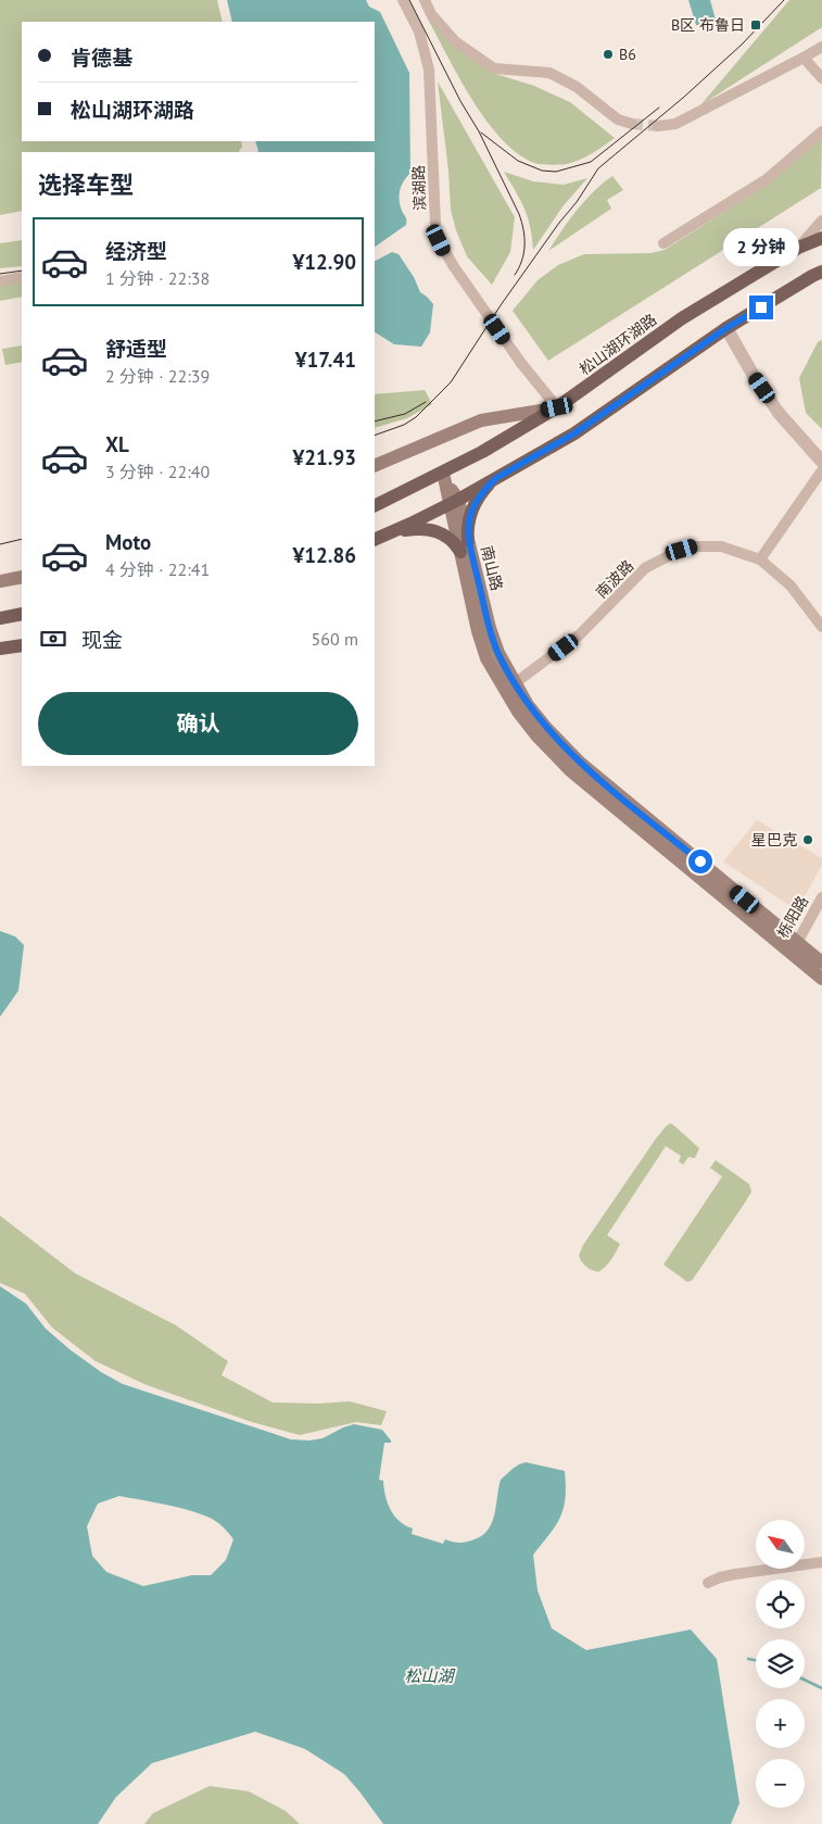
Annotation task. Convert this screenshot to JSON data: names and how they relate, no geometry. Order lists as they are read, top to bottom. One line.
{"streets":{"main road":["松山湖环湖路","南山路"],"street":["滨湖路","南波路","栎阳路"]},"crossings":[["滨湖路","松山湖环湖路"],["松山湖环湖路","南山路"],["南山路","南波路"],["南山路","栎阳路"]],"water":["松山湖"],"places":{"transit":["B区 布鲁日"],"other":["B6","星巴克"]},"north":"top left","page":{"banner":["肯德基","松山湖环湖路"],"heading":"选择车型","list":[{"name":"经济型","note":"1 分钟 · 22:38","value":"¥12.90"},{"name":"舒适型","note":"2 分钟 · 22:39","value":"¥17.41"},{"name":"XL","note":"3 分钟 · 22:40","value":"¥21.93"},{"name":"Moto","note":"4 分钟 · 22:41","value":"¥12.86"}],"bubble":"2 分钟","pay":["现金","560 m"],"buttons":"确认","map_buttons":["+","−"]}}
